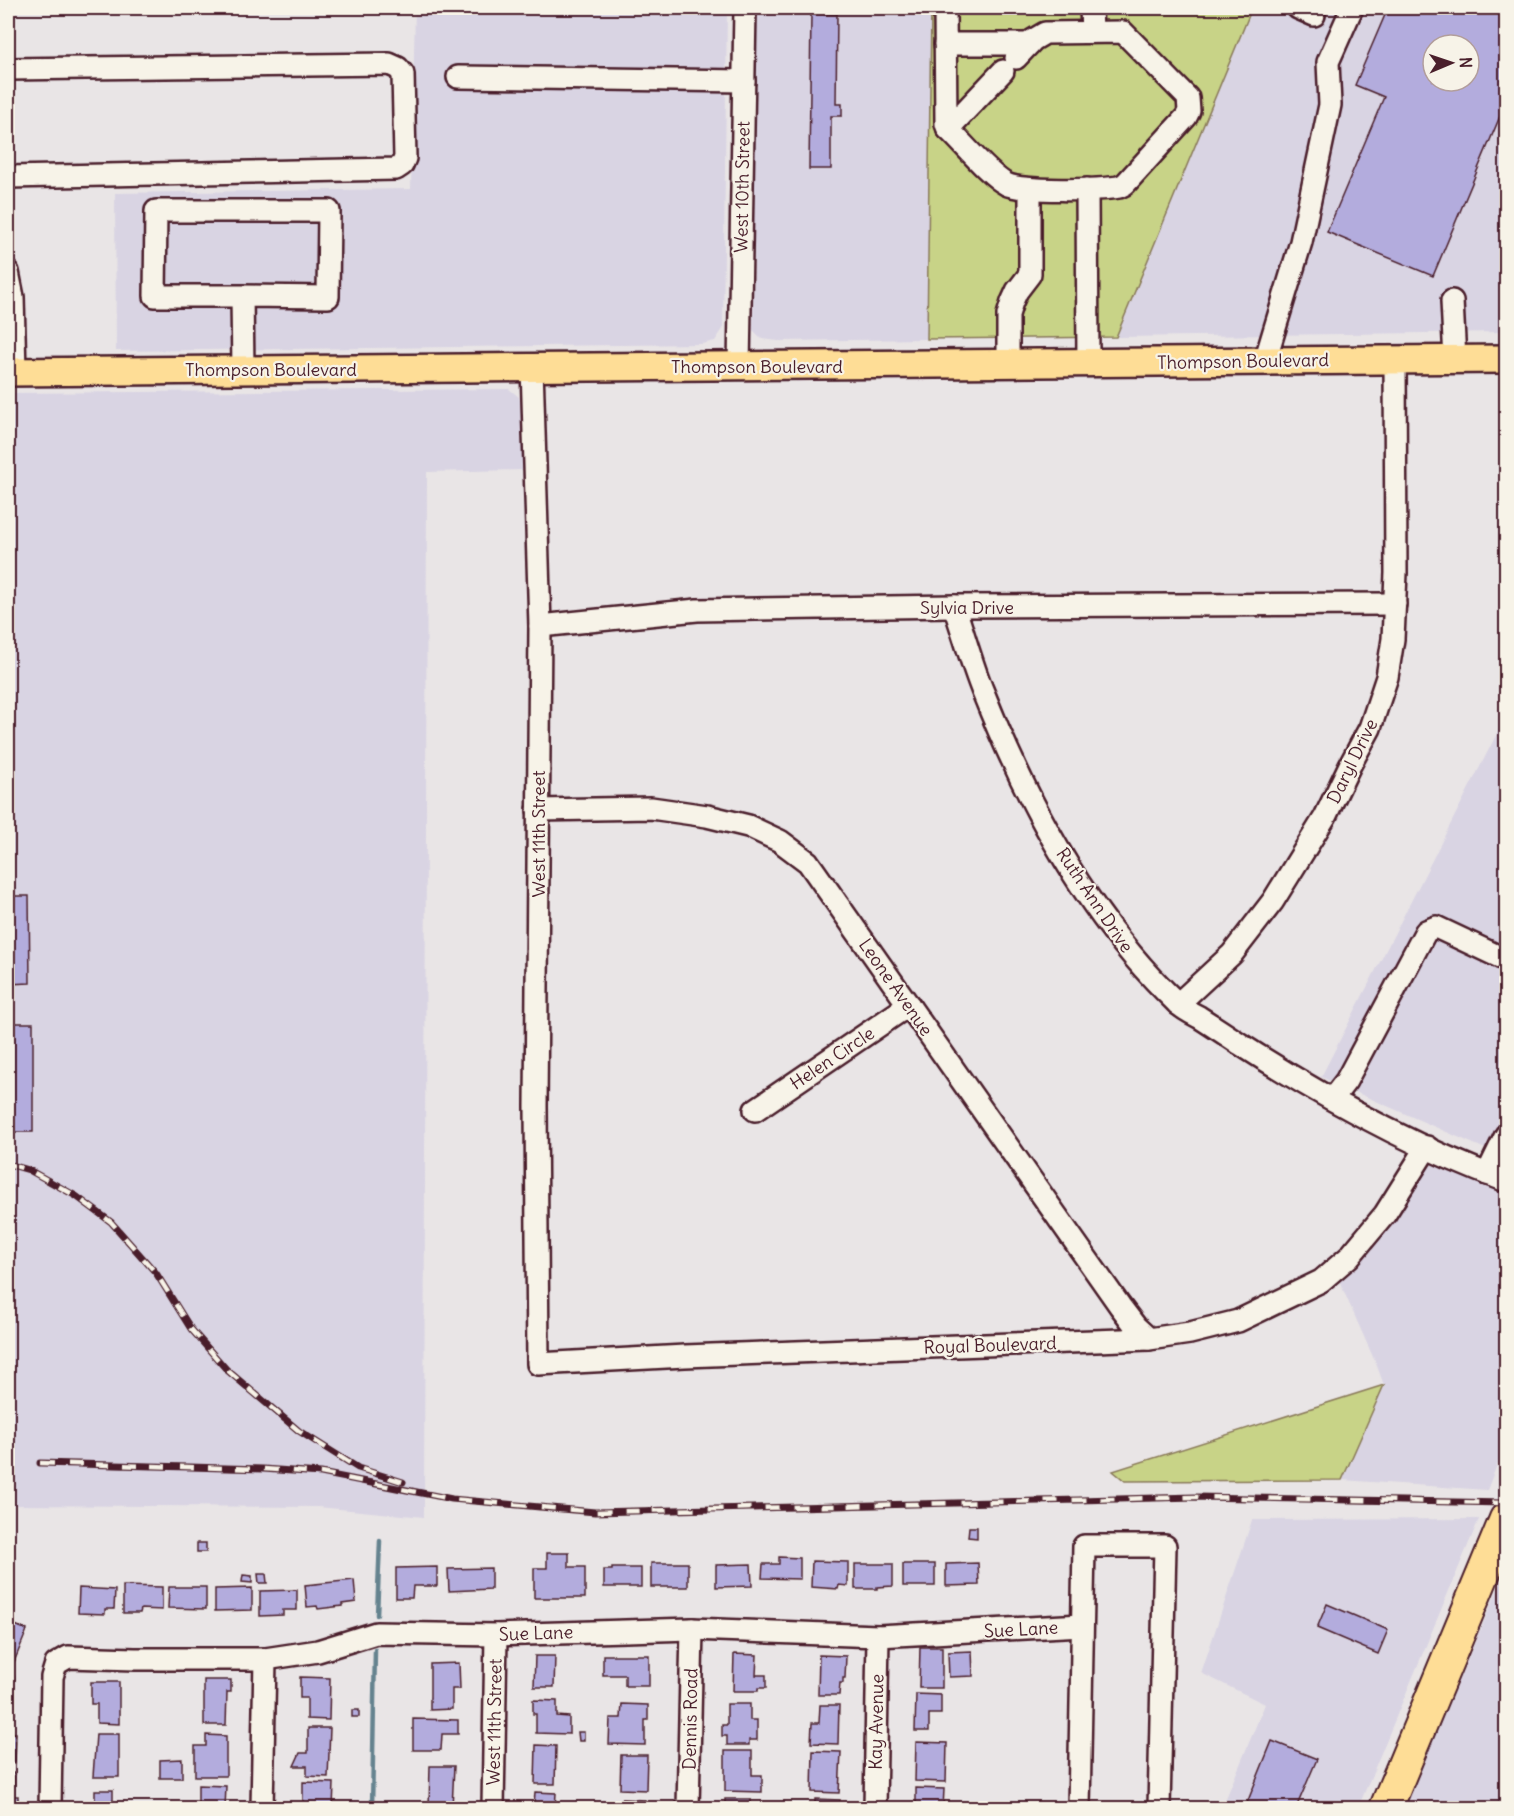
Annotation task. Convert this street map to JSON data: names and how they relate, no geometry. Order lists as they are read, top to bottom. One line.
{"streets":{"main road":["Thompson Boulevard"],"street":["West 10th Street","Sylvia Drive","Daryl Drive","West 11th Street","Ruth Ann Drive","Leone Avenue","Helen Circle","Royal Boulevard","Sue Lane","Dennis Road","Kay Avenue"]},"crossings":[["West 10th Street","Thompson Boulevard"],["Thompson Boulevard","Daryl Drive"],["Thompson Boulevard","West 11th Street"],["Sylvia Drive","Daryl Drive"],["Sylvia Drive","West 11th Street"],["Sylvia Drive","Ruth Ann Drive"],["Daryl Drive","Ruth Ann Drive"],["West 11th Street","Leone Avenue"],["West 11th Street","Royal Boulevard"],["West 11th Street","Sue Lane"],["Ruth Ann Drive","Royal Boulevard"],["Leone Avenue","Helen Circle"],["Leone Avenue","Royal Boulevard"],["Sue Lane","Dennis Road"],["Sue Lane","Kay Avenue"]],"north":"right"}
